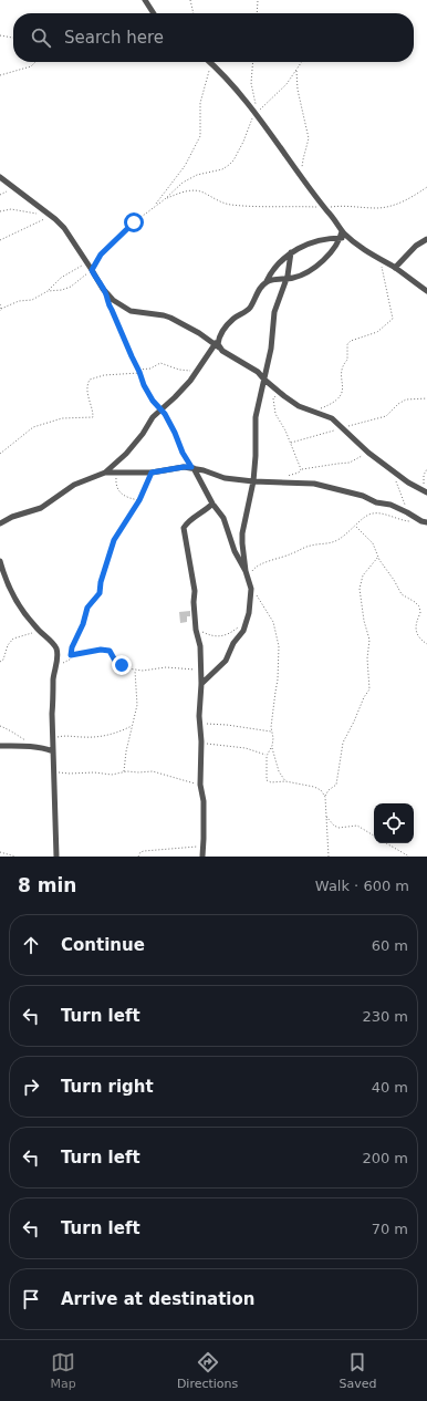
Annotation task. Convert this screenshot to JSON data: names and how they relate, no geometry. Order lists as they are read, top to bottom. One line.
{"page":{"search":"Search here","heading":["8 min","Walk · 600 m"],"list":[["Continue","60 m"],["Turn left","230 m"],["Turn right","40 m"],["Turn left","200 m"],["Turn left","70 m"],"Arrive at destination"],"nav":["Map","Directions","Saved"]}}
